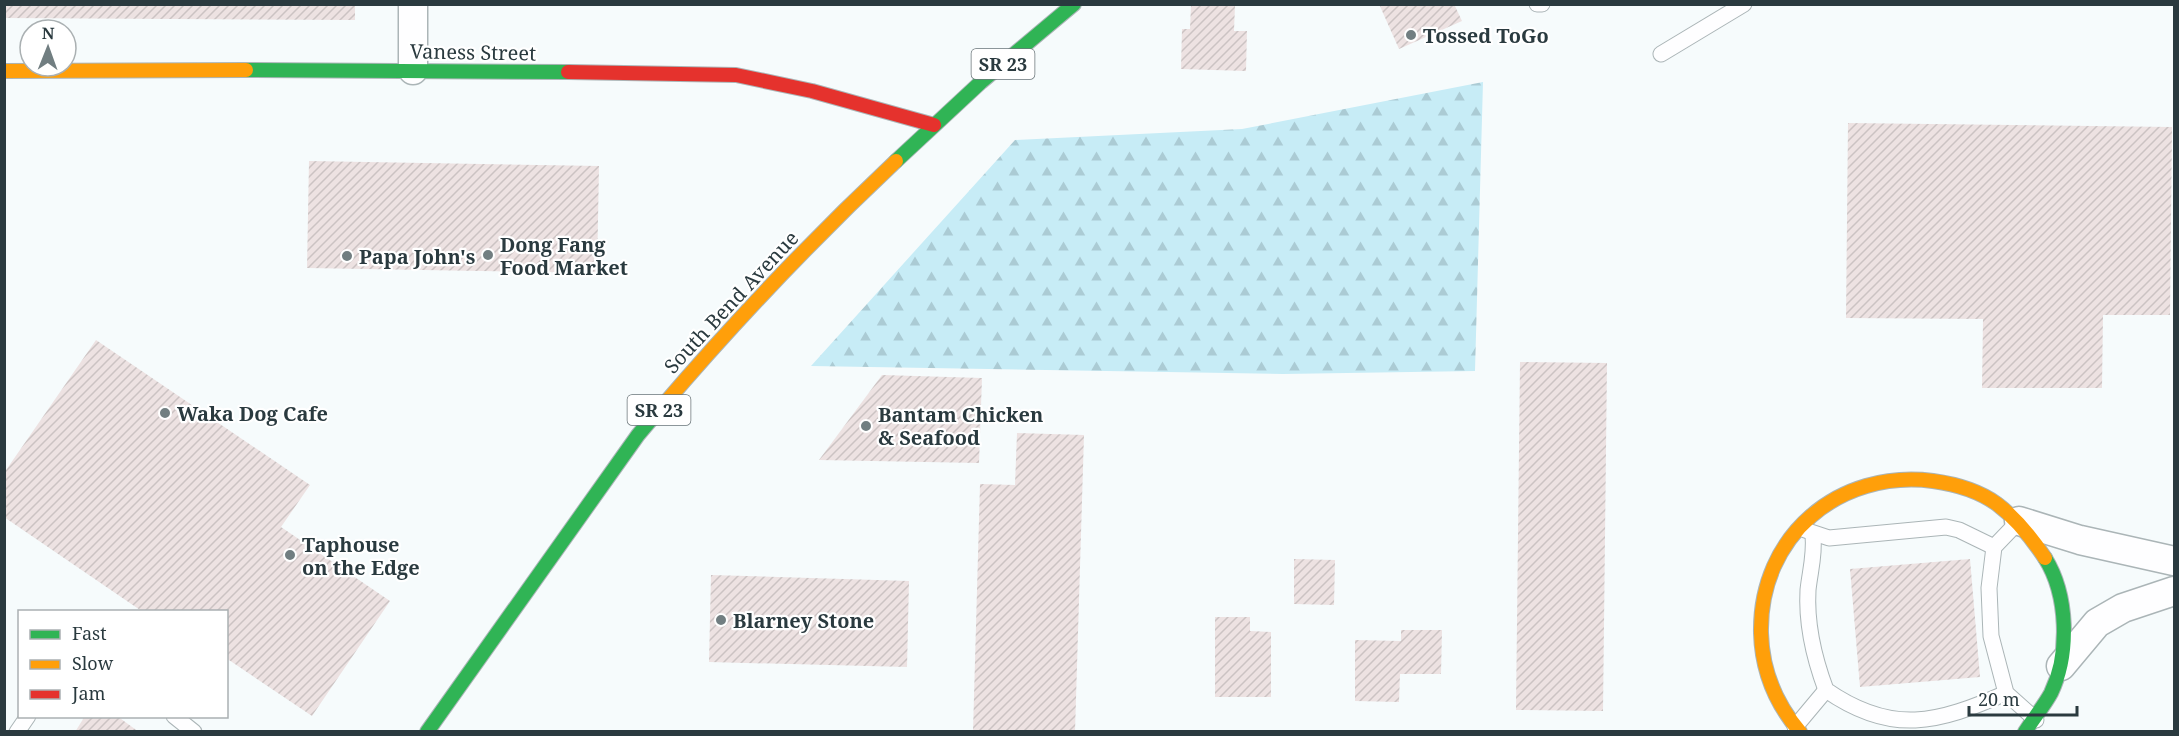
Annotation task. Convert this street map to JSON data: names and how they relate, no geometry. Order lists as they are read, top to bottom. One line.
{"streets":{"street":["Vaness Street","SR 23","South Bend Avenue"]},"crossings":[["Vaness Street","South Bend Avenue"]],"places":["Tossed ToGo","Dong Fang Food Market","Papa John's","Waka Dog Cafe","Bantam Chicken & Seafood","Taphouse on the Edge","Blarney Stone"],"legend":["Fast","Slow","Jam"],"scale_bar":"20 m","north":"top"}
